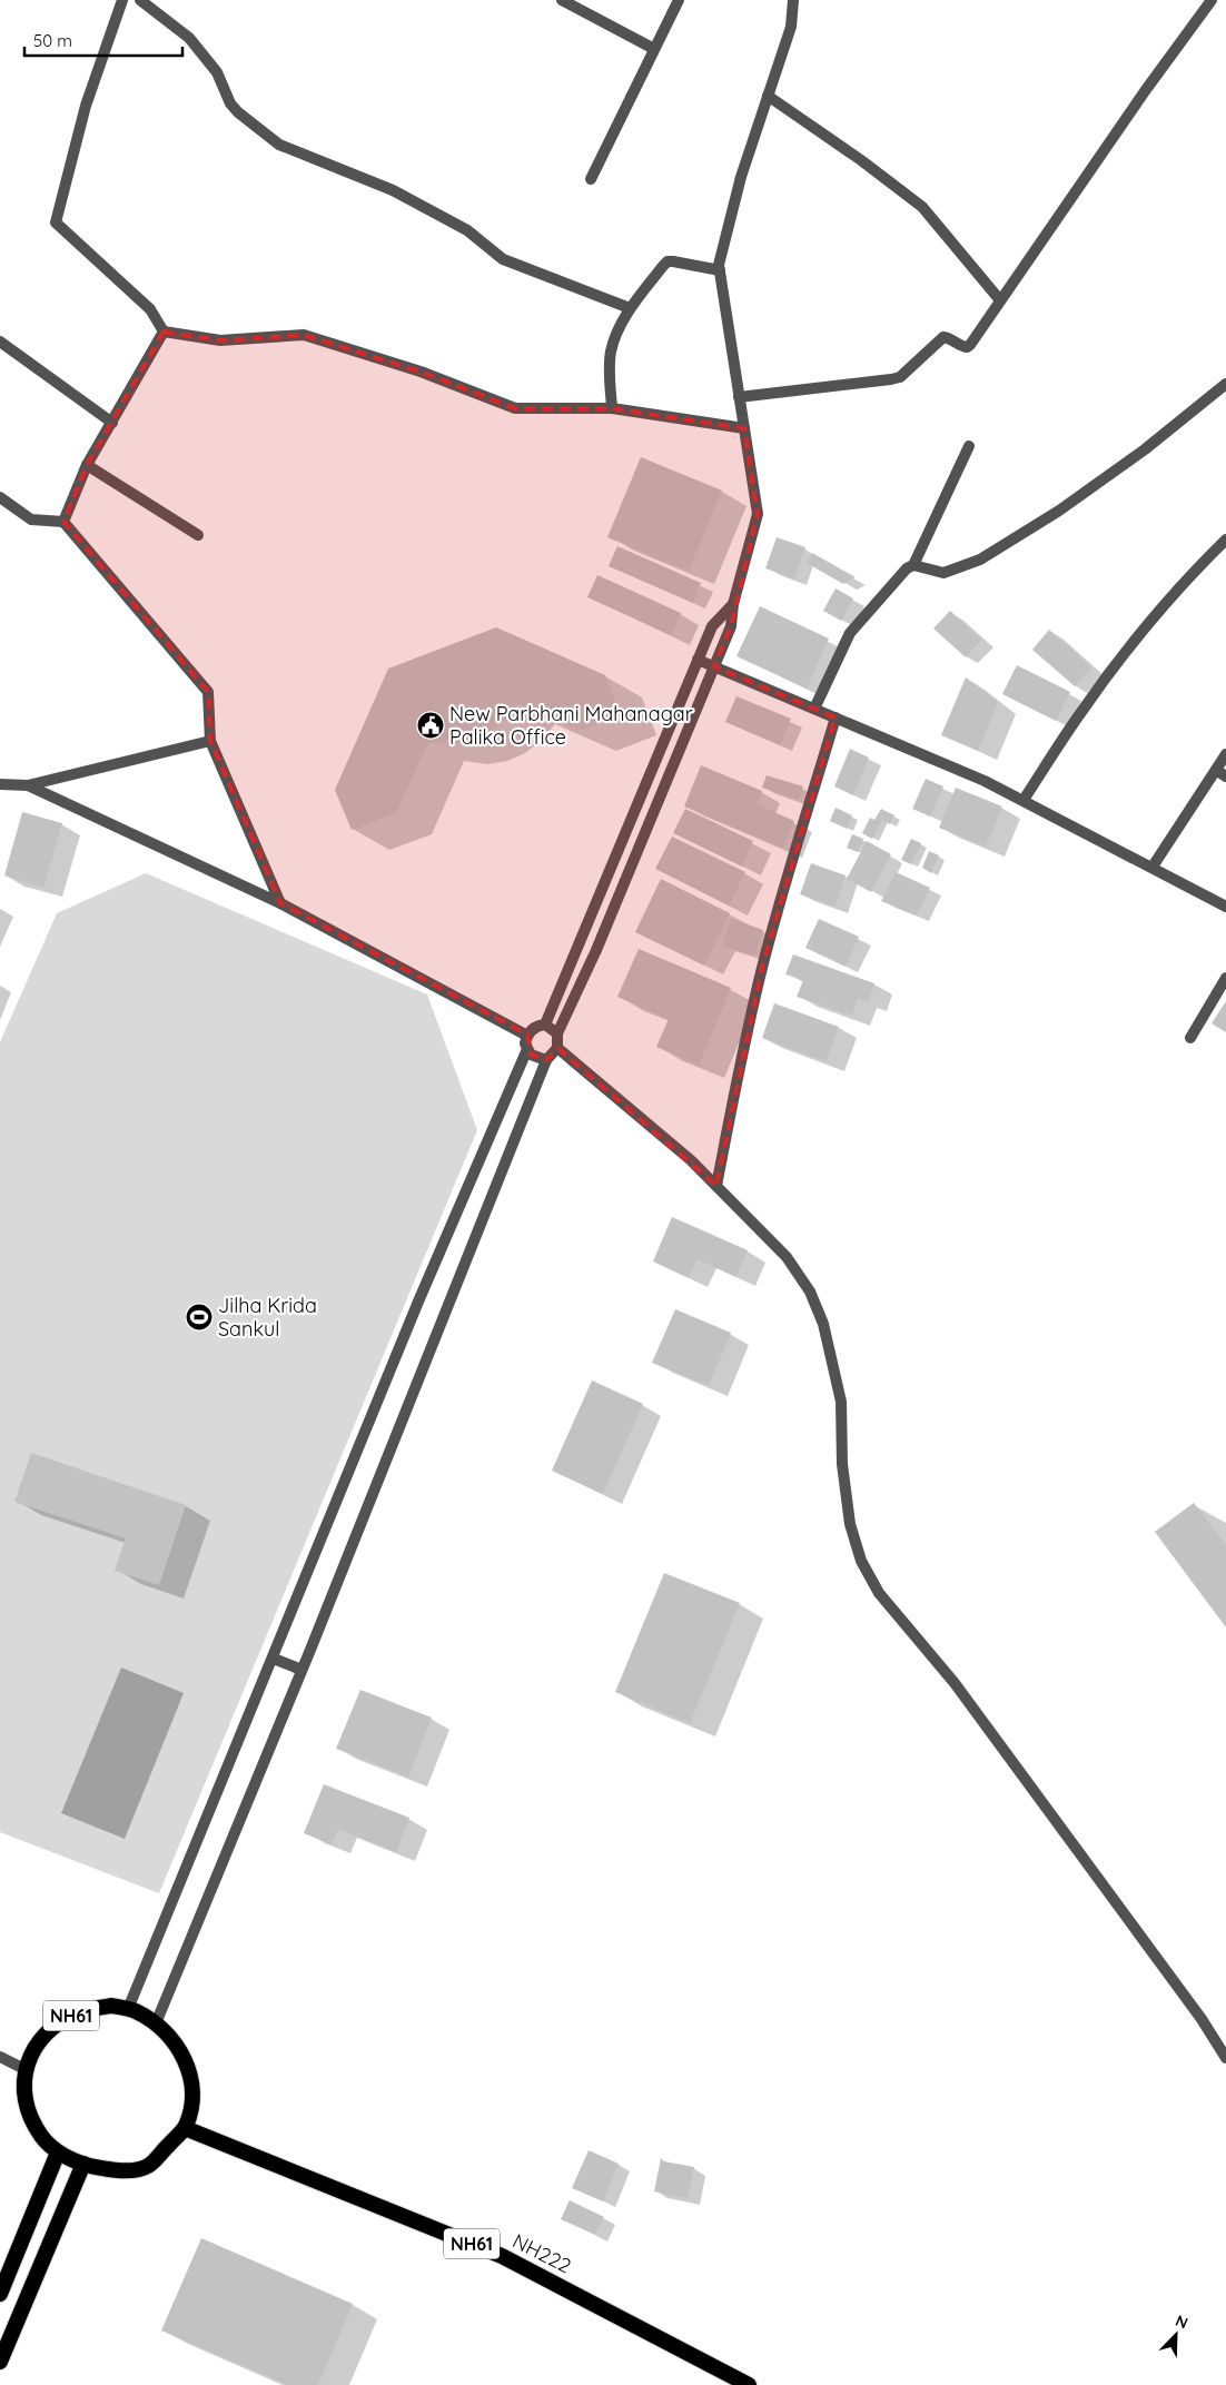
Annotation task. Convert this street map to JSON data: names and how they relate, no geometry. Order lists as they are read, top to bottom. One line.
{"streets":{"highway":["NH61","NH222"]},"crossings":[["NH61","NH222"]],"places":{"public building":["New Parbhani Mahanagar Palika Office"],"sports":["Jilha Krida Sankul"]},"scale_bar":"50 m","north":"top right"}
